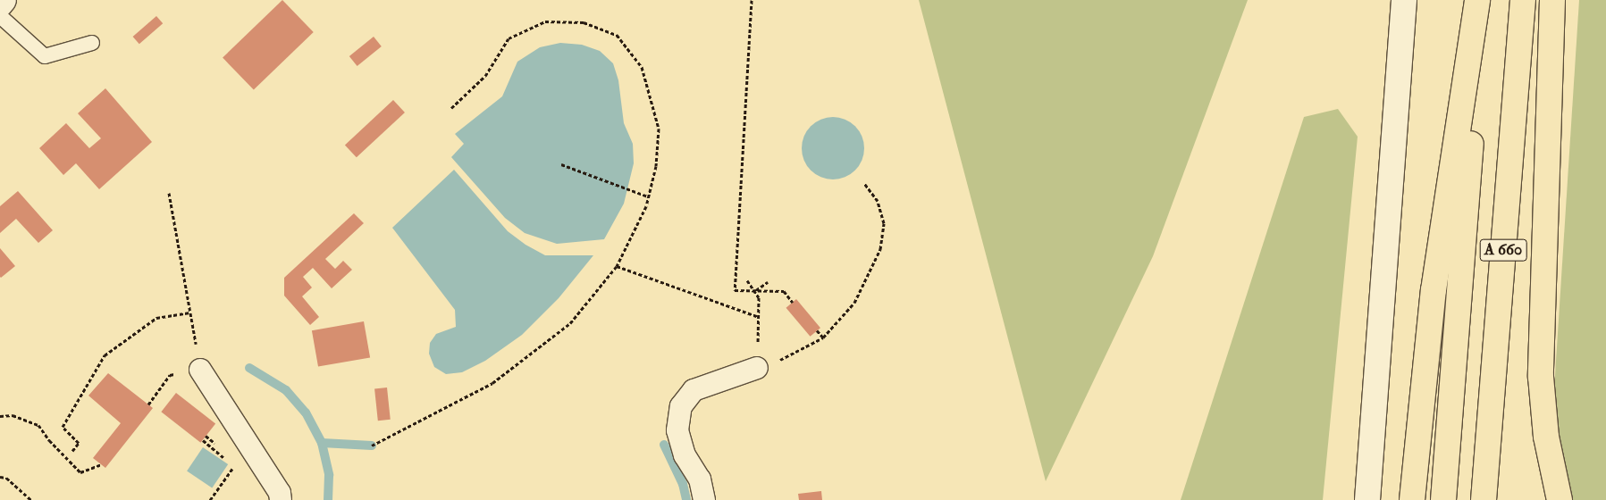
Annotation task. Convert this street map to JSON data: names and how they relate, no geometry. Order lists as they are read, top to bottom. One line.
{"streets":{"highway":["A 660"]}}
